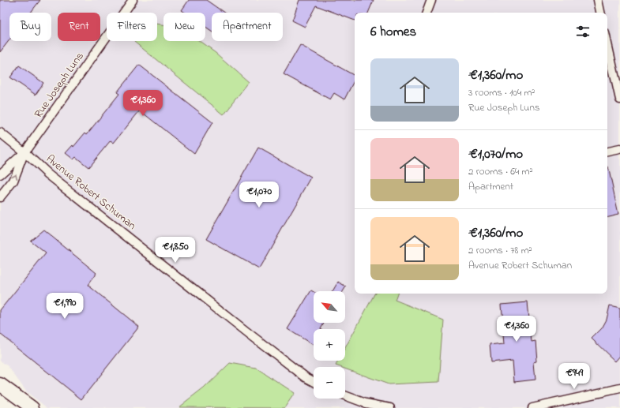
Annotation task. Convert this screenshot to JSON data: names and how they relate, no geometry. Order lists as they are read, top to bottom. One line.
{"streets":{"street":["Rue Joseph Luns","Avenue Robert Schuman"]},"crossings":[["Rue Joseph Luns","Avenue Robert Schuman"]],"north":"top left","page":{"chip":["Buy","Rent","Filters","New","Apartment"],"heading":"6 homes","list":[{"name":"€1,360/mo","note":"3 rooms · 104 m² · Rue Joseph Luns"},{"name":"€1,070/mo","note":"2 rooms · 64 m² · Apartment"},{"name":"€1,360/mo","note":"2 rooms · 78 m² · Avenue Robert Schuman"}],"price":["€1,360","€1,070","€1,850","€1,990","€1,360","€949"],"map_buttons":["+","−"]}}
